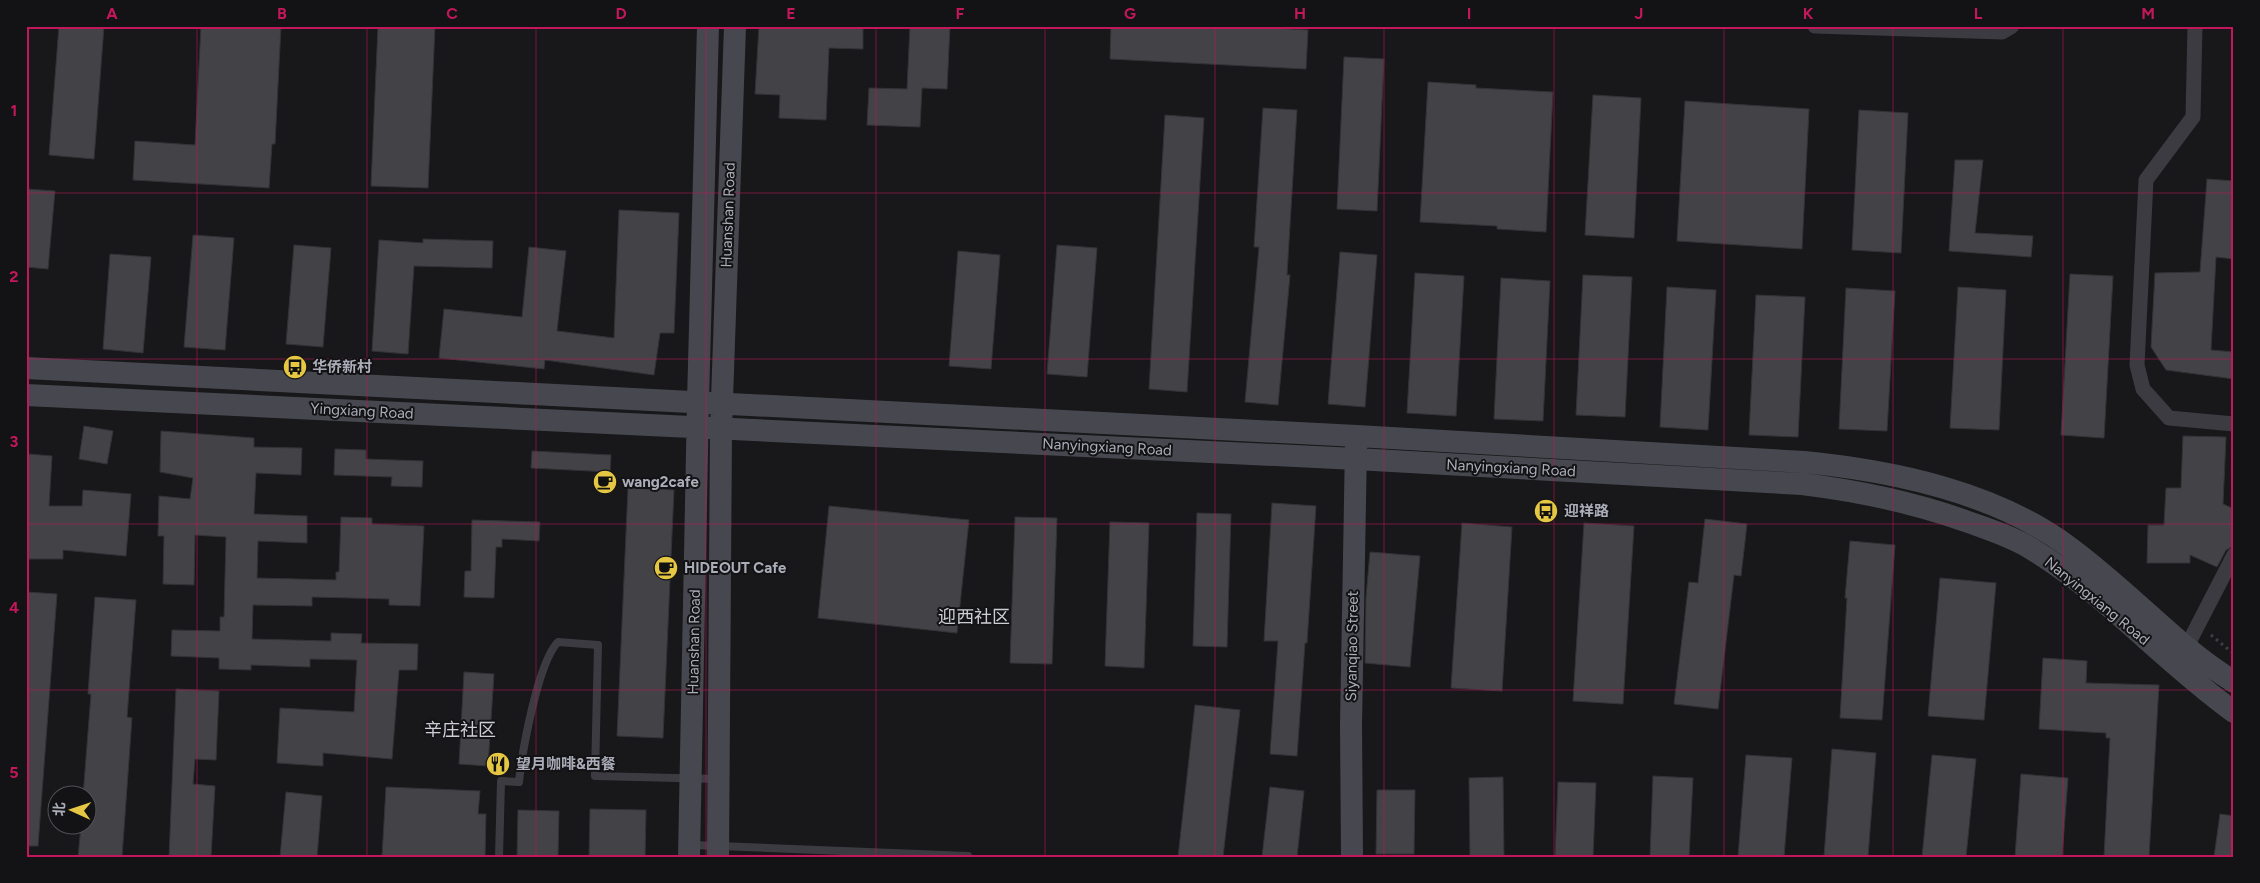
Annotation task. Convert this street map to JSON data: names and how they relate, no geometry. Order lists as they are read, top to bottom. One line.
{"streets":{"main road":["Huanshan Road","Yingxiang Road","Nanyingxiang Road","Siyanqiao Street"]},"crossings":[["Huanshan Road","Yingxiang Road"],["Huanshan Road","Nanyingxiang Road"],["Yingxiang Road","Nanyingxiang Road"],["Nanyingxiang Road","Siyanqiao Street"]],"districts":["迎西社区","辛庄社区"],"places":{"bus stop":["华侨新村","迎祥路"],"cafe":["wang2cafe","HIDEOUT Cafe"],"restaurant":["望月咖啡&西餐"]},"north":"left","grid":{"columns":["A","B","C","D","E","F","G","H","I","J","K","L","M"],"rows":["1","2","3","4","5"]}}
